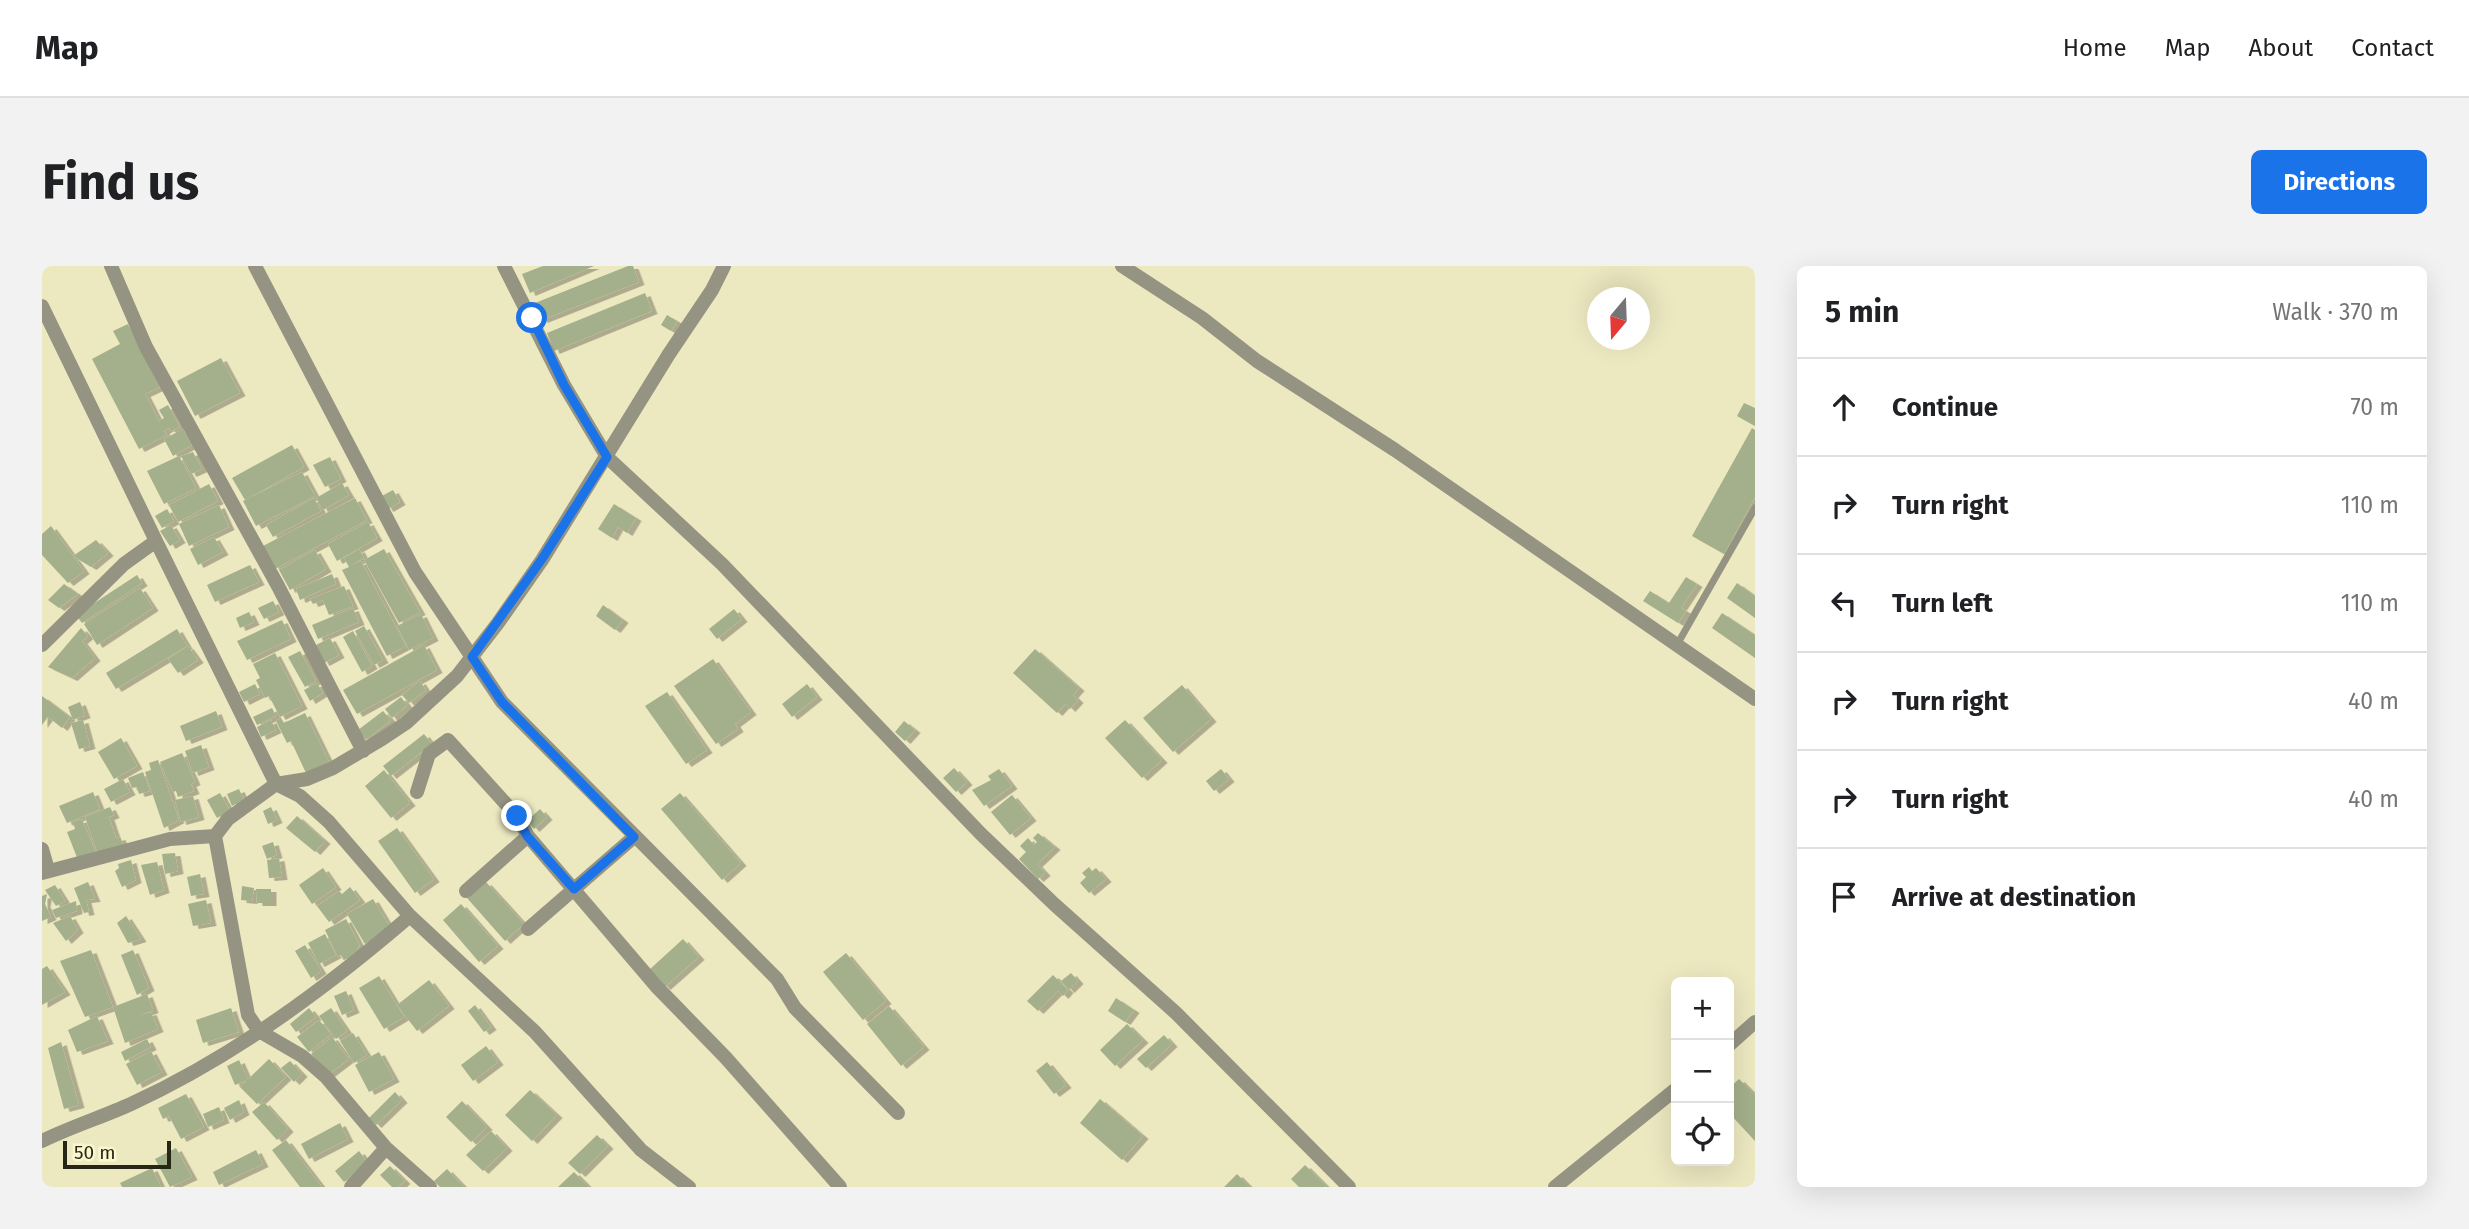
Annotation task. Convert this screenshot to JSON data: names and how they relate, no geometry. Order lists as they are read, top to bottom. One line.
{"scale_bar":"50 m","north":"bottom","page":{"header":"Map","nav":["Home","Map","About","Contact"],"buttons":"Directions","title":"Find us","heading":["5 min","Walk · 370 m"],"list":[["Continue","70 m"],["Turn right","110 m"],["Turn left","110 m"],["Turn right","40 m"],["Turn right","40 m"],"Arrive at destination"],"map_buttons":["+","−"],"scale":"50 m"}}
